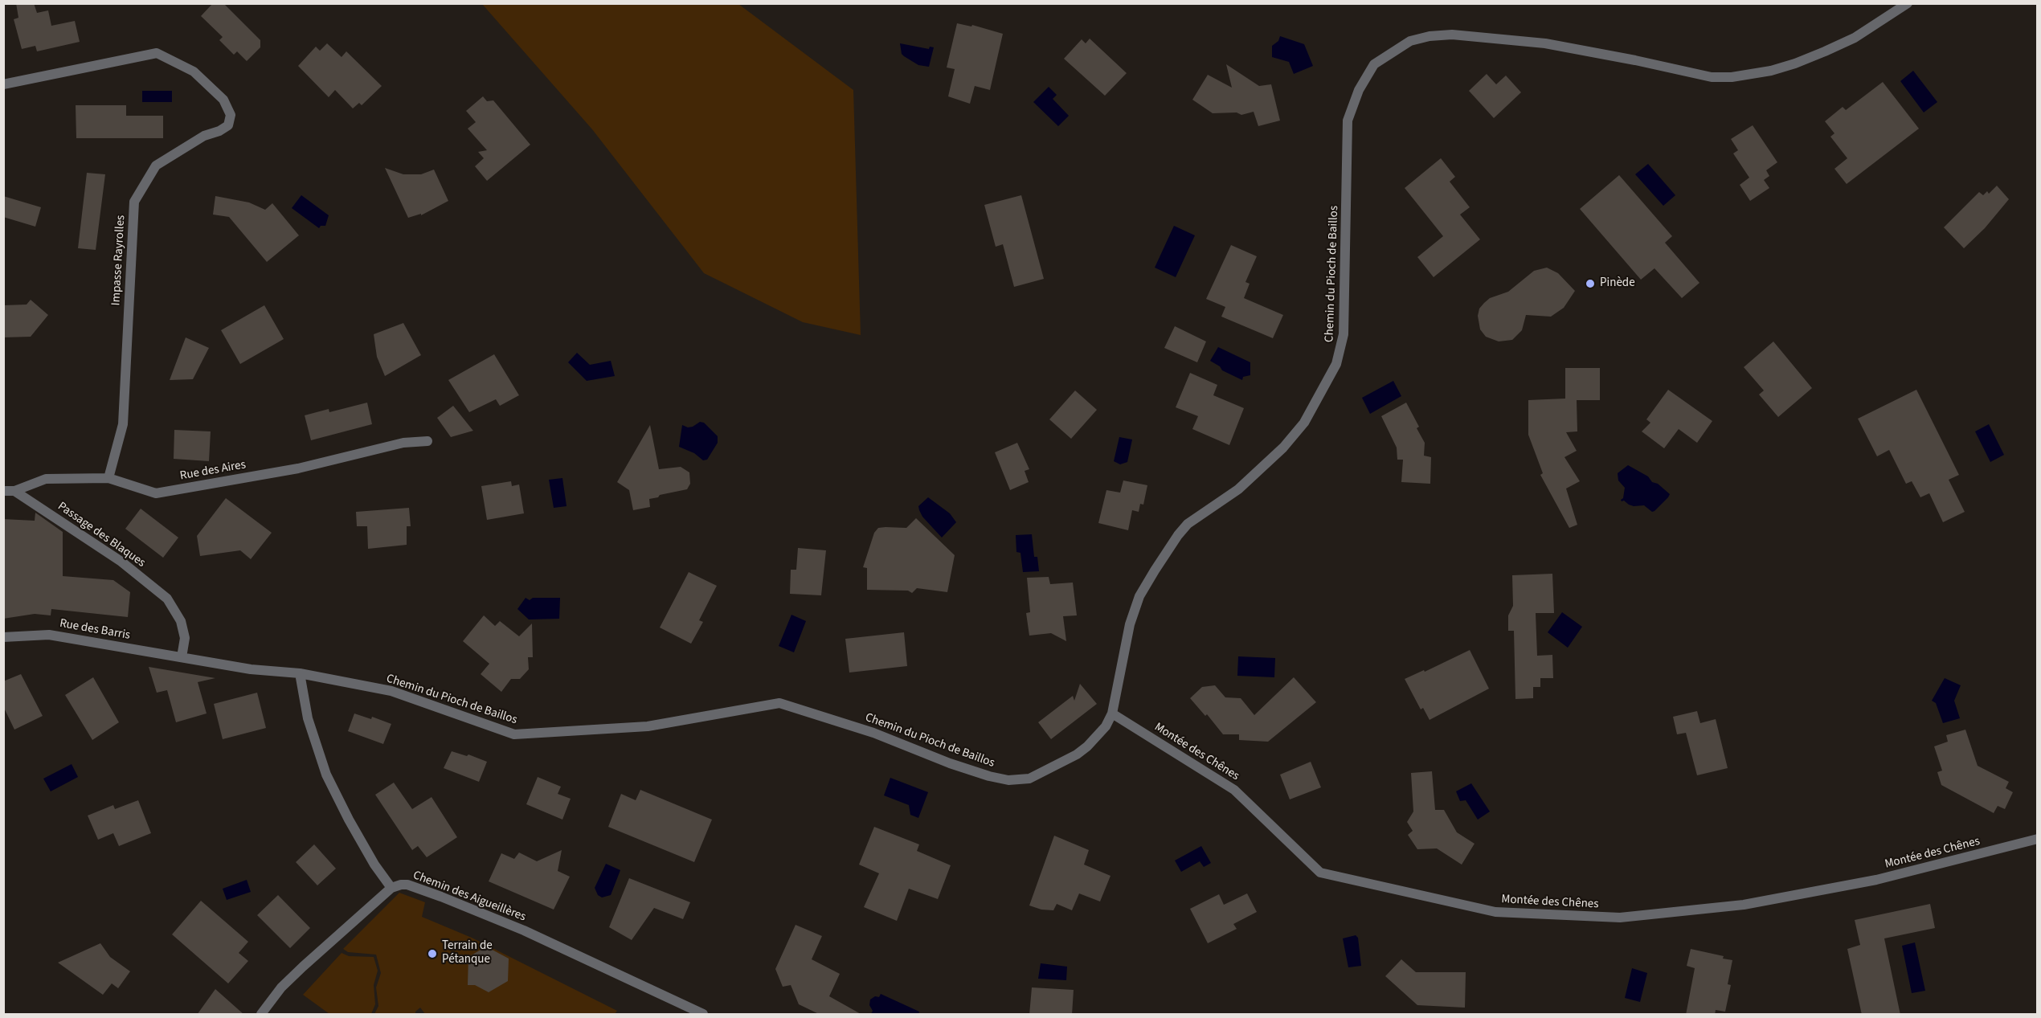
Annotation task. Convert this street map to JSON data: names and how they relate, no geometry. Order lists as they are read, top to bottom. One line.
{"streets":{"street":["Impasse Rayrolles","Chemin du Pioch de Baillos","Rue des Aires","Passage des Blaques","Rue des Barris","Montée des Chênes","Chemin des Aigueillères"]},"crossings":[["Impasse Rayrolles","Rue des Aires"],["Chemin du Pioch de Baillos","Passage des Blaques"],["Chemin du Pioch de Baillos","Rue des Barris"],["Chemin du Pioch de Baillos","Montée des Chênes"],["Rue des Aires","Passage des Blaques"],["Passage des Blaques","Rue des Barris"]],"places":["Pinède","Terrain de Pétanque"]}
